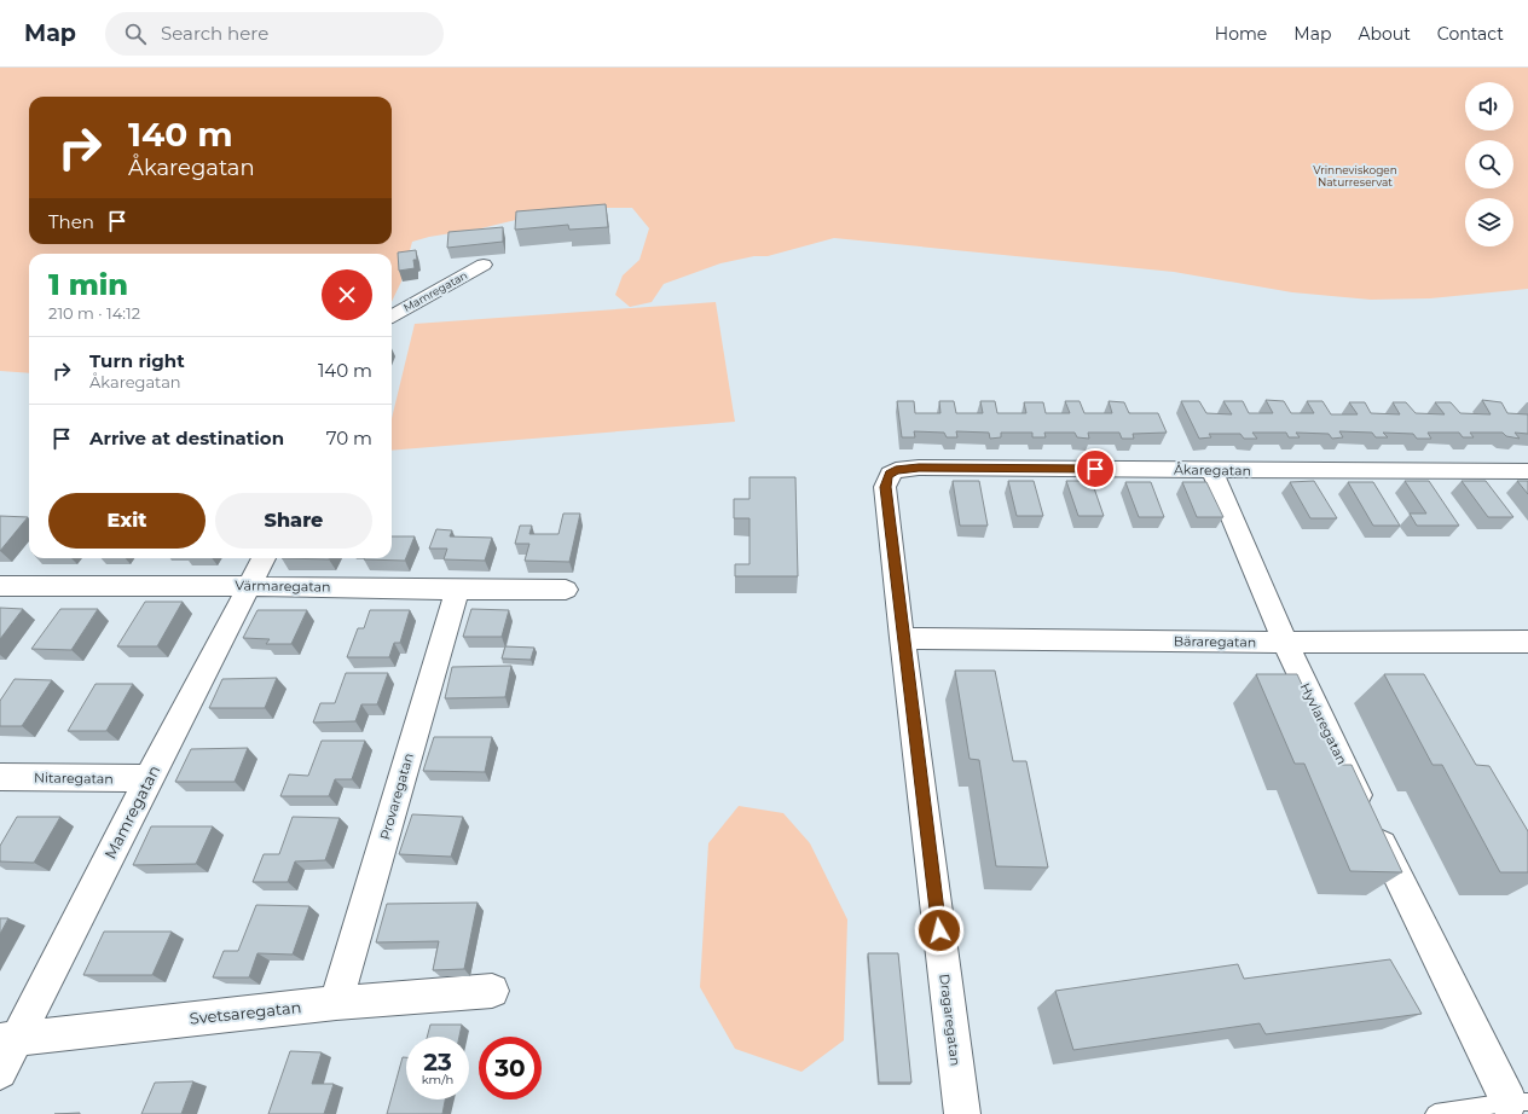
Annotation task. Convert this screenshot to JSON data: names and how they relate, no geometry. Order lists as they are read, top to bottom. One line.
{"streets":{"street":["Mamregatan","Åkaregatan","Värmaregatan","Bäraregatan","Hyvlaregatan","Nitaregatan","Provaregatan","Svetsaregatan","Dragaregatan"]},"crossings":[["Mamregatan","Värmaregatan"],["Mamregatan","Nitaregatan"],["Mamregatan","Svetsaregatan"],["Åkaregatan","Hyvlaregatan"],["Åkaregatan","Dragaregatan"],["Värmaregatan","Provaregatan"],["Bäraregatan","Hyvlaregatan"],["Bäraregatan","Dragaregatan"],["Provaregatan","Svetsaregatan"]],"parks":["Vrinneviskogen Naturreservat"],"page":{"header":"Map","search":"Search here","nav":["Home","Map","About","Contact"],"turn":["140 m","Åkaregatan"],"then":"Then","heading":["1 min","210 m · 14:12"],"list":[{"name":"Turn right","note":"Åkaregatan","value":"140 m"},{"name":"Arrive at destination","value":"70 m"}],"buttons":["Exit","Share"],"speed":"23 km/h","limit":"30"}}
